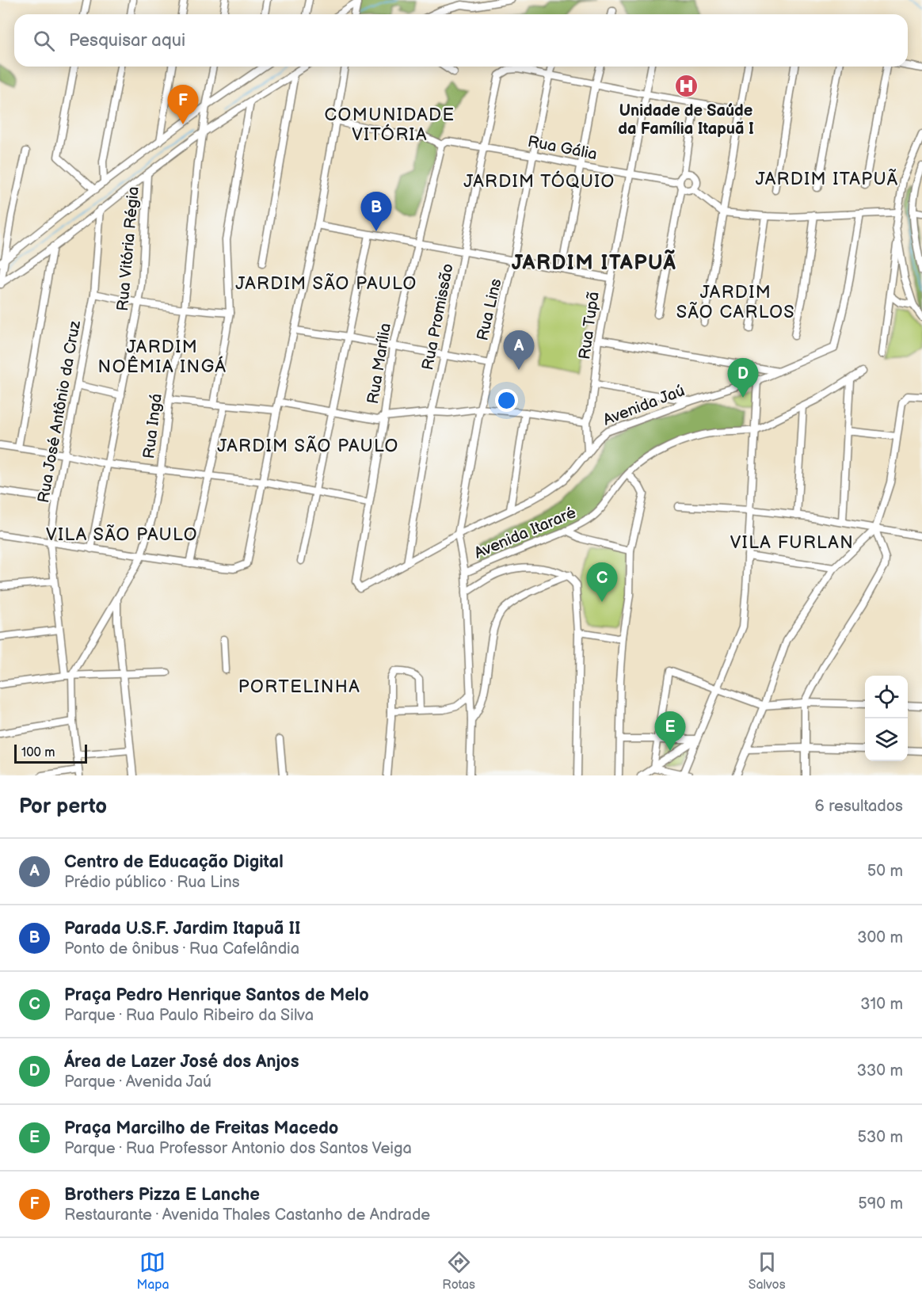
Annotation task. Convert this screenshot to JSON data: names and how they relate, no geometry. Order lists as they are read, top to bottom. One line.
{"streets":{"street":["Rua Gália","Rua Vitória Régia","Rua Lins","Rua Promissão","Rua Tupã","Rua Marília","Avenida Jaú","Rua José Antônio da Cruz","Rua Ingá","Avenida Itararé"]},"crossings":[["Rua Gália","Rua Lins"],["Rua Gália","Rua Promissão"],["Rua Gália","Rua Tupã"],["Rua Gália","Rua Marília"],["Rua Lins","Rua Promissão"],["Rua Lins","Avenida Jaú"],["Rua Promissão","Avenida Jaú"],["Rua Tupã","Avenida Jaú"],["Rua Marília","Avenida Jaú"],["Rua José Antônio da Cruz","Rua Ingá"]],"districts":["COMUNIDADE VITÓRIA","JARDIM ITAPUÃ","JARDIM TÓQUIO","JARDIM ITAPUÃ","JARDIM SÃO PAULO","JARDIM SÃO CARLOS","JARDIM NOÊMIA INGÁ","JARDIM SÃO PAULO","VILA SÃO PAULO","VILA FURLAN","PORTELINHA"],"places":{"hospital":["Unidade de Saúde da Família Itapuã I"]},"scale_bar":"100 m","page":{"search":"Pesquisar aqui","pins":["F","B","A","D","C","E"],"scale":"100 m","heading":["Por perto","6 resultados"],"list":[{"mark":"A","name":"Centro de Educação Digital","note":"Prédio público · Rua Lins","value":"50 m"},{"mark":"B","name":"Parada U.S.F. Jardim Itapuã II","note":"Ponto de ônibus · Rua Cafelândia","value":"300 m"},{"mark":"C","name":"Praça Pedro Henrique Santos de Melo","note":"Parque · Rua Paulo Ribeiro da Silva","value":"310 m"},{"mark":"D","name":"Área de Lazer José dos Anjos","note":"Parque · Avenida Jaú","value":"330 m"},{"mark":"E","name":"Praça Marcilho de Freitas Macedo","note":"Parque · Rua Professor Antonio dos Santos Veiga","value":"530 m"},{"mark":"F","name":"Brothers Pizza E Lanche","note":"Restaurante · Avenida Thales Castanho de Andrade","value":"590 m"}],"nav":["Mapa","Rotas","Salvos"]}}
